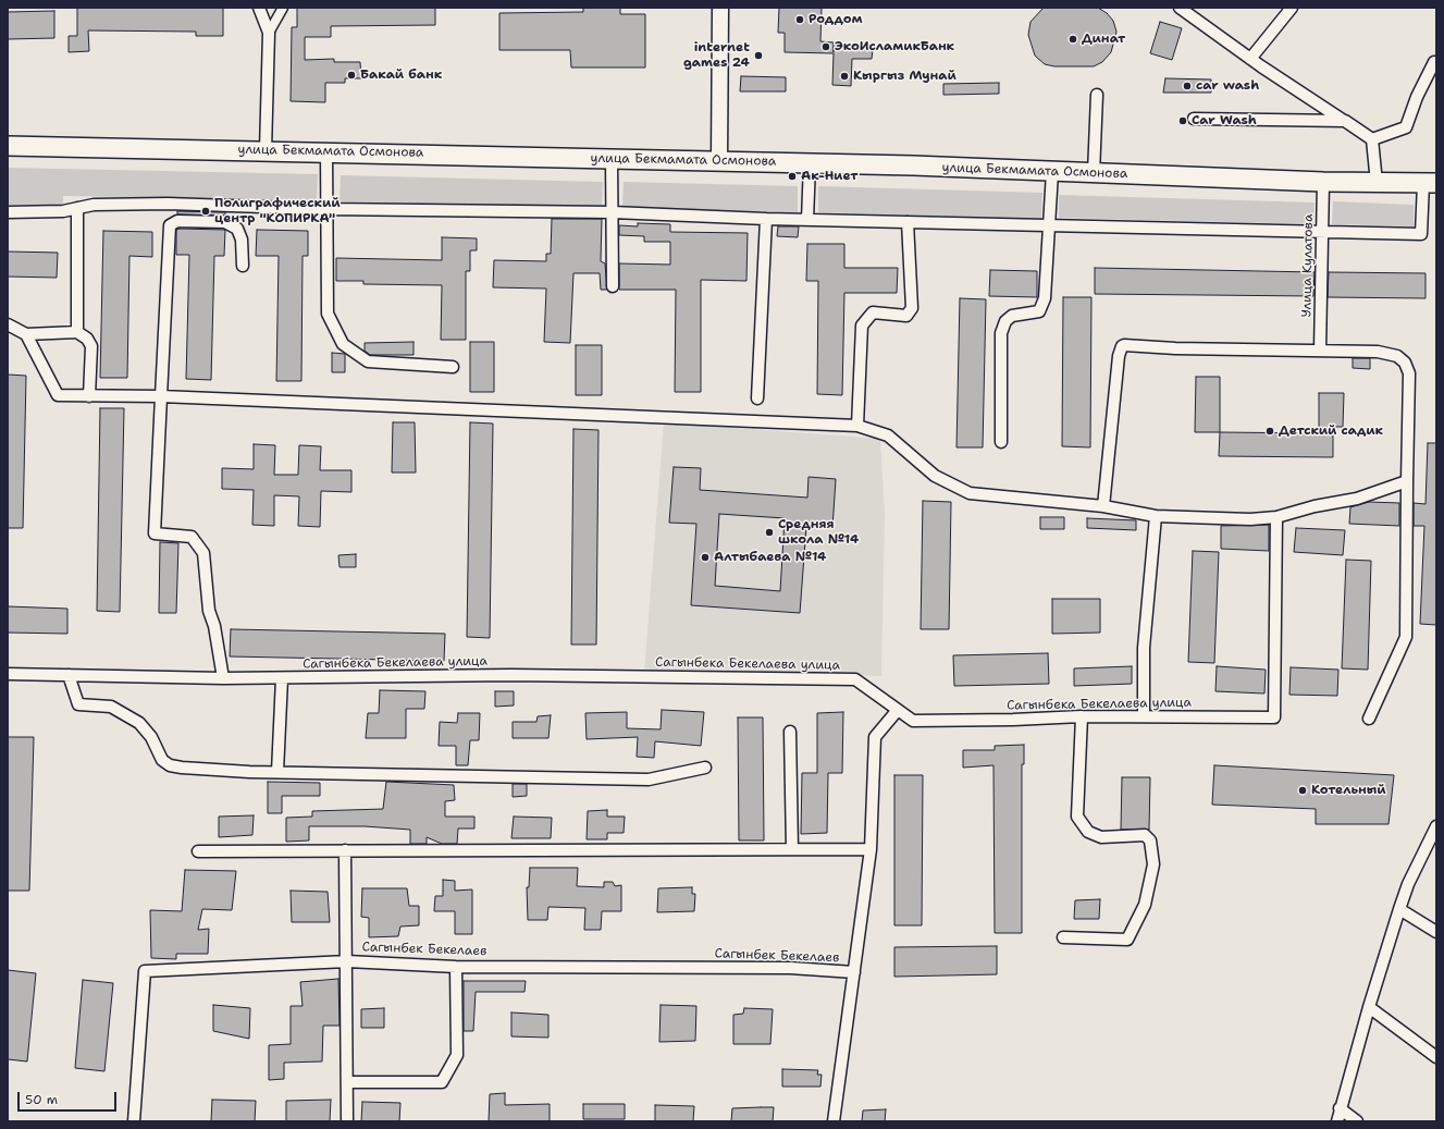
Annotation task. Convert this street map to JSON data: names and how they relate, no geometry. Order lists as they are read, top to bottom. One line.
{"streets":{"highway":["улица Бекмамата Осмонова"],"street":["Улица Кулатова","Сагынбека Бекелаева улица","Сагынбек Бекелаев"]},"crossings":[["улица Бекмамата Осмонова","Улица Кулатова"]],"places":["Роддом","Динат","ЭкоИсламикБанк","internet games 24","Бакай банк","Кыргыз Мунай","car wash","Car Wash","Ак-Ниет","Полиграфический центр \"КОПИРКА\"","Детский садик","Средняя школа №14","Алтыбаева №14","Котельный"],"scale_bar":"50 m"}
